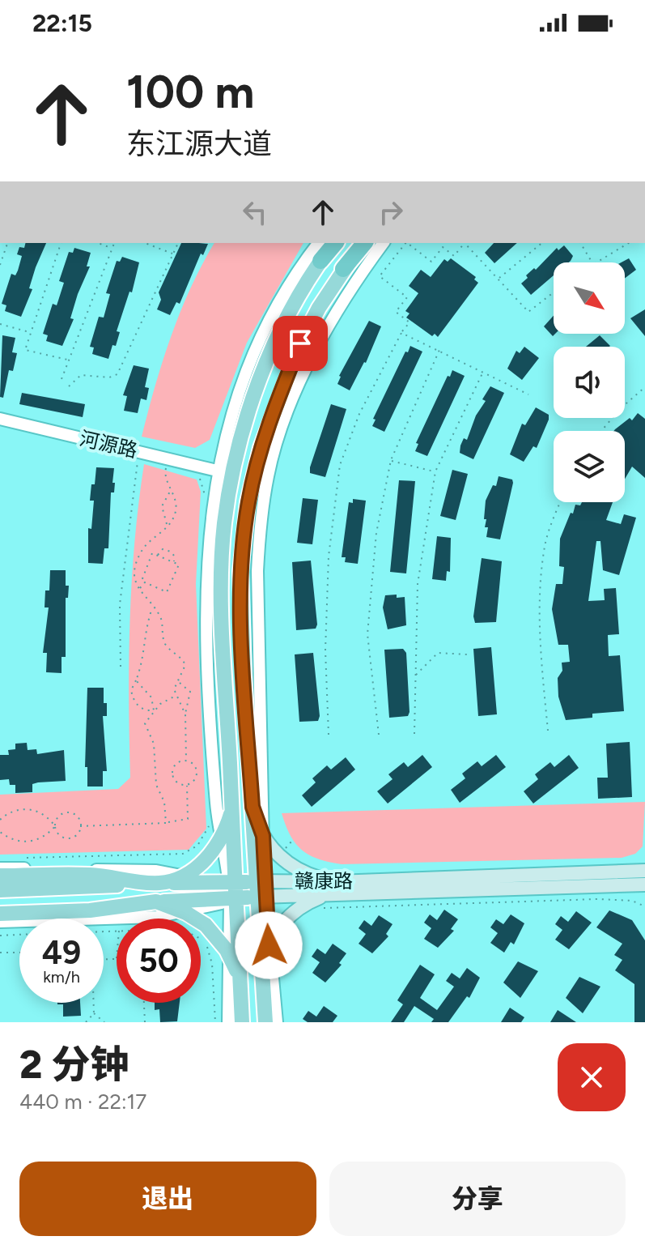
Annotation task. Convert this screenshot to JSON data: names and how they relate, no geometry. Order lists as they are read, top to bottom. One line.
{"streets":{"main road":["赣康路"],"street":["河源路"]},"north":"bottom right","page":{"status":"22:15","turn":["100 m","东江源大道"],"speed":"49 km/h","limit":"50","heading":["2 分钟","440 m · 22:17"],"buttons":["退出","分享"]}}
